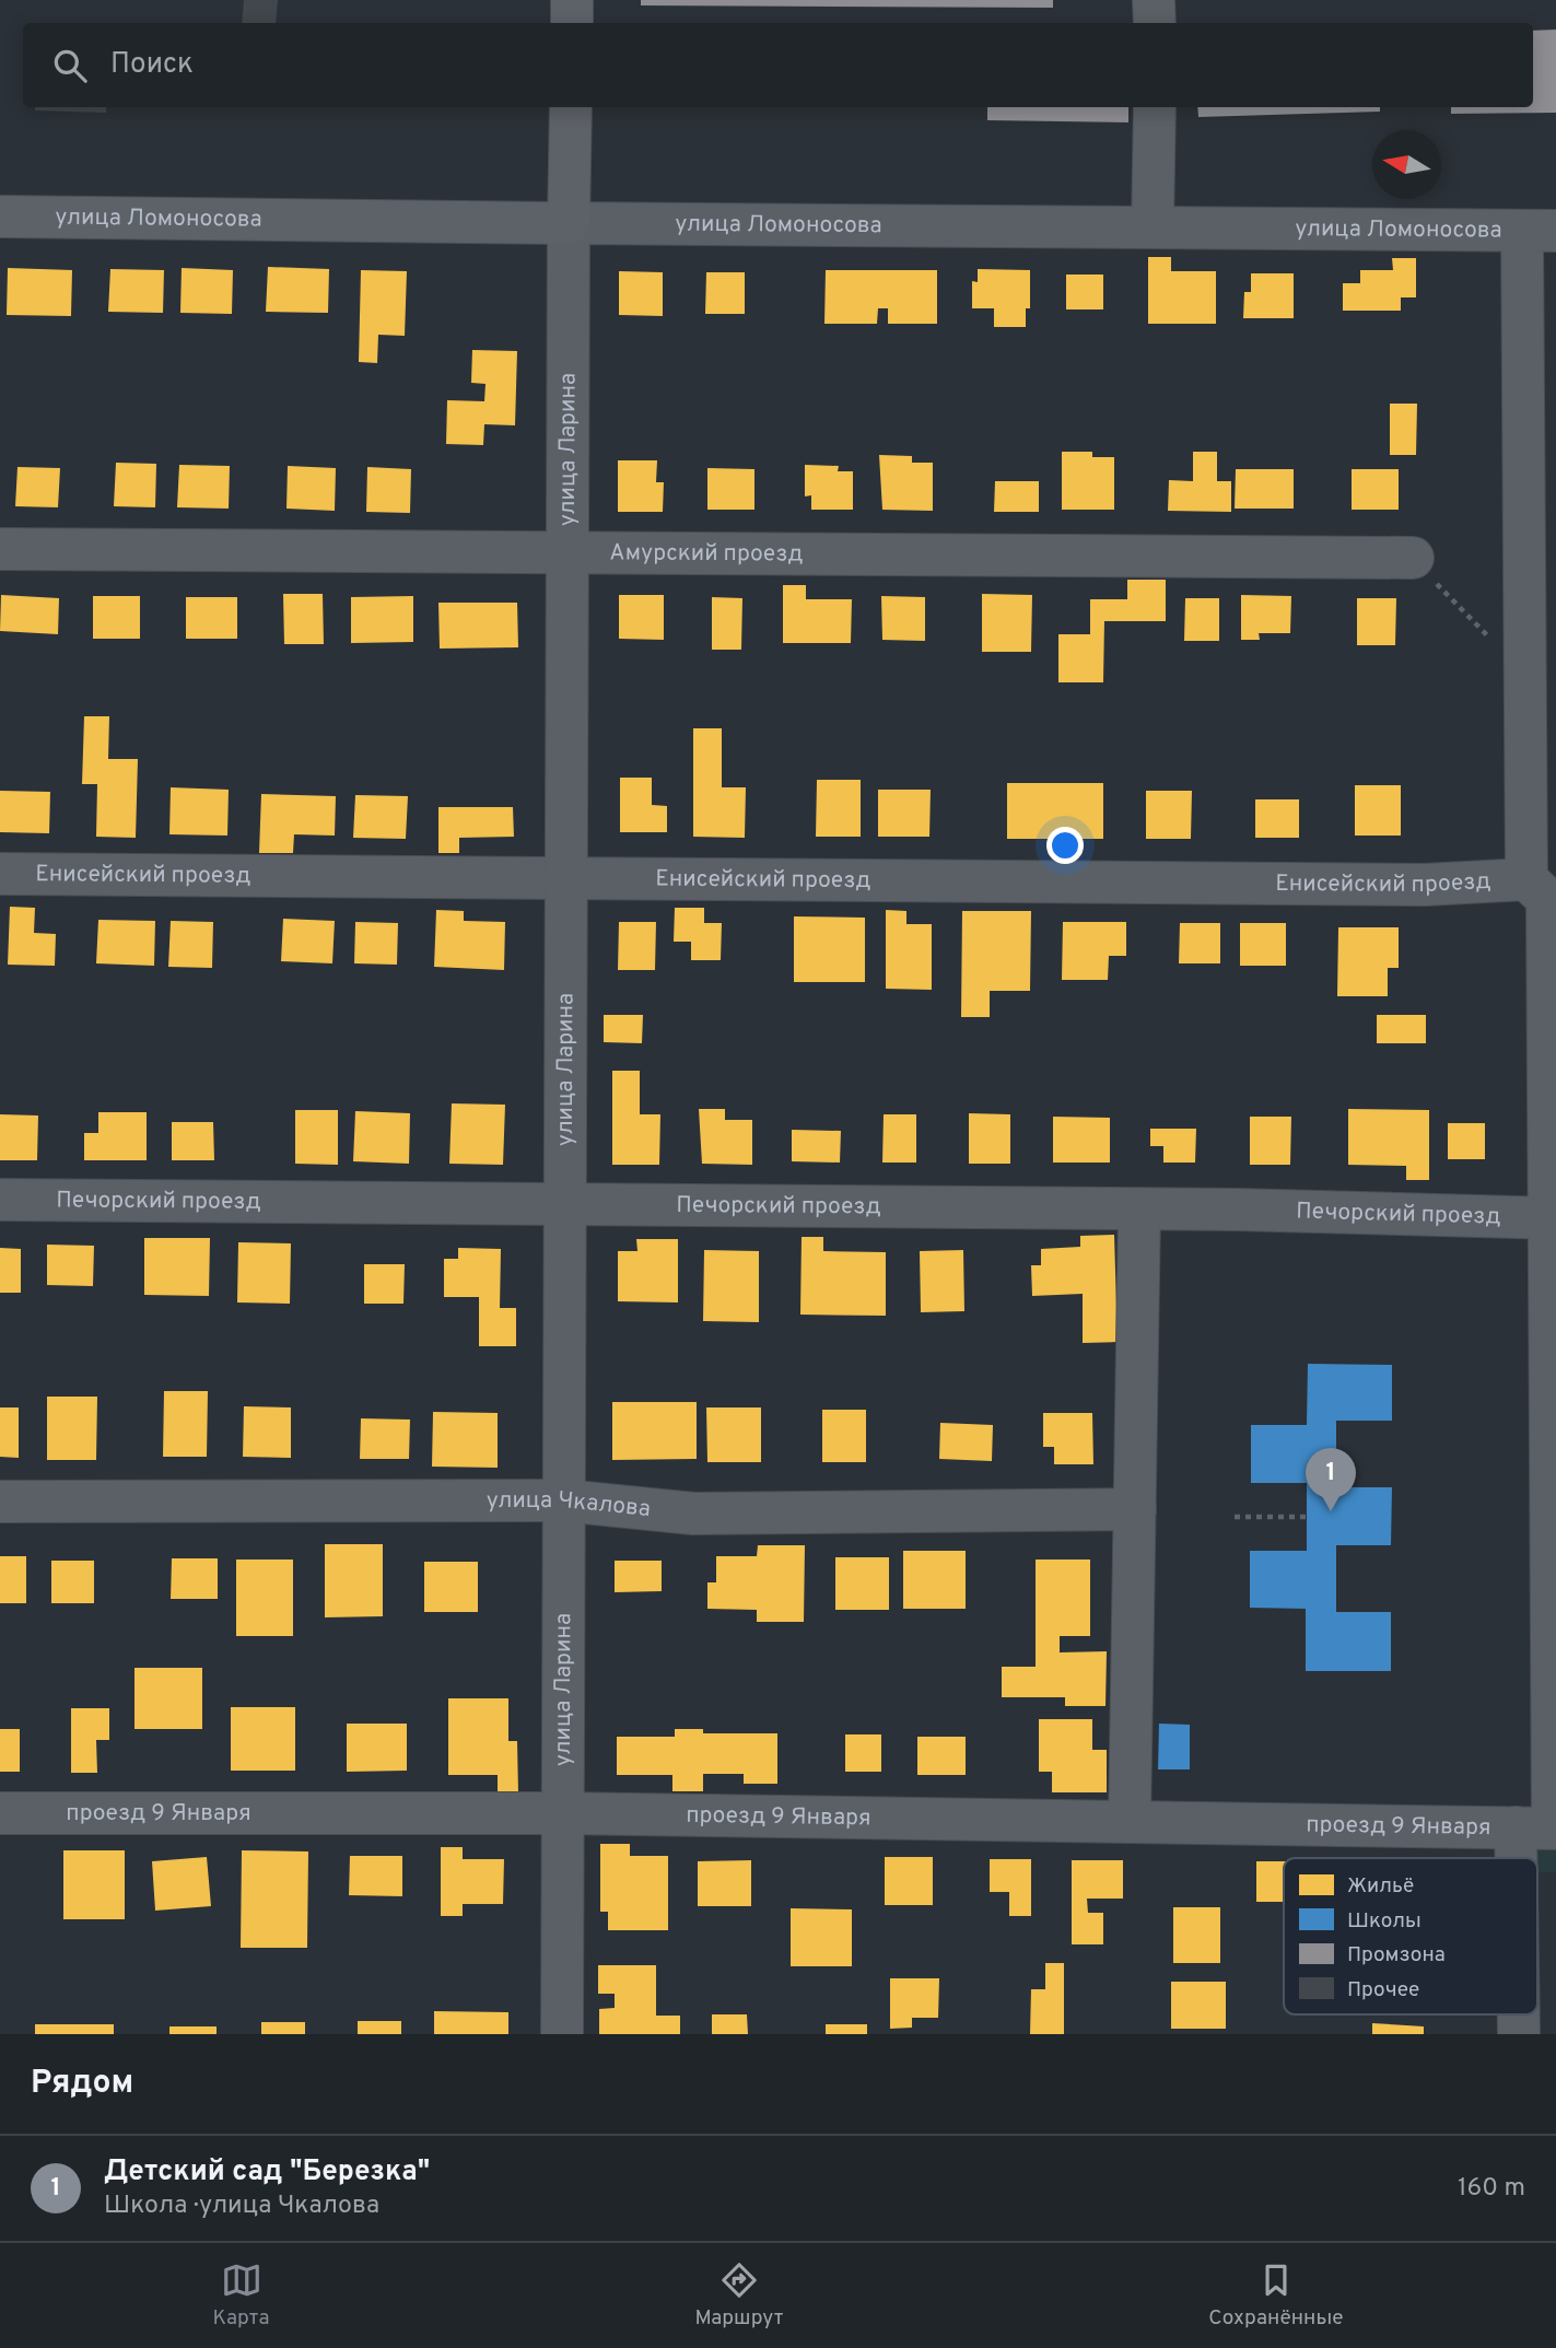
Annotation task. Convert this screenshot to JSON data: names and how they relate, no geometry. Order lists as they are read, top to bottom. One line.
{"streets":{"main road":["улица Ломоносова","улица Ларина"],"street":["Амурский проезд","Енисейский проезд","Печорский проезд","улица Чкалова","проезд 9 Января"]},"crossings":[["улица Ломоносова","улица Ларина"],["улица Ларина","Амурский проезд"],["улица Ларина","Енисейский проезд"],["улица Ларина","Печорский проезд"],["улица Ларина","улица Чкалова"],["улица Ларина","проезд 9 Января"]],"legend":["Жильё","Школы","Промзона","Прочее"],"north":"left","page":{"search":"Поиск","pins":"1","heading":"Рядом","list":[{"mark":"1","name":"Детский сад \"Березка\"","note":"Школа · улица Чкалова","value":"160 m"}],"nav":["Карта","Маршрут","Сохранённые"]}}
